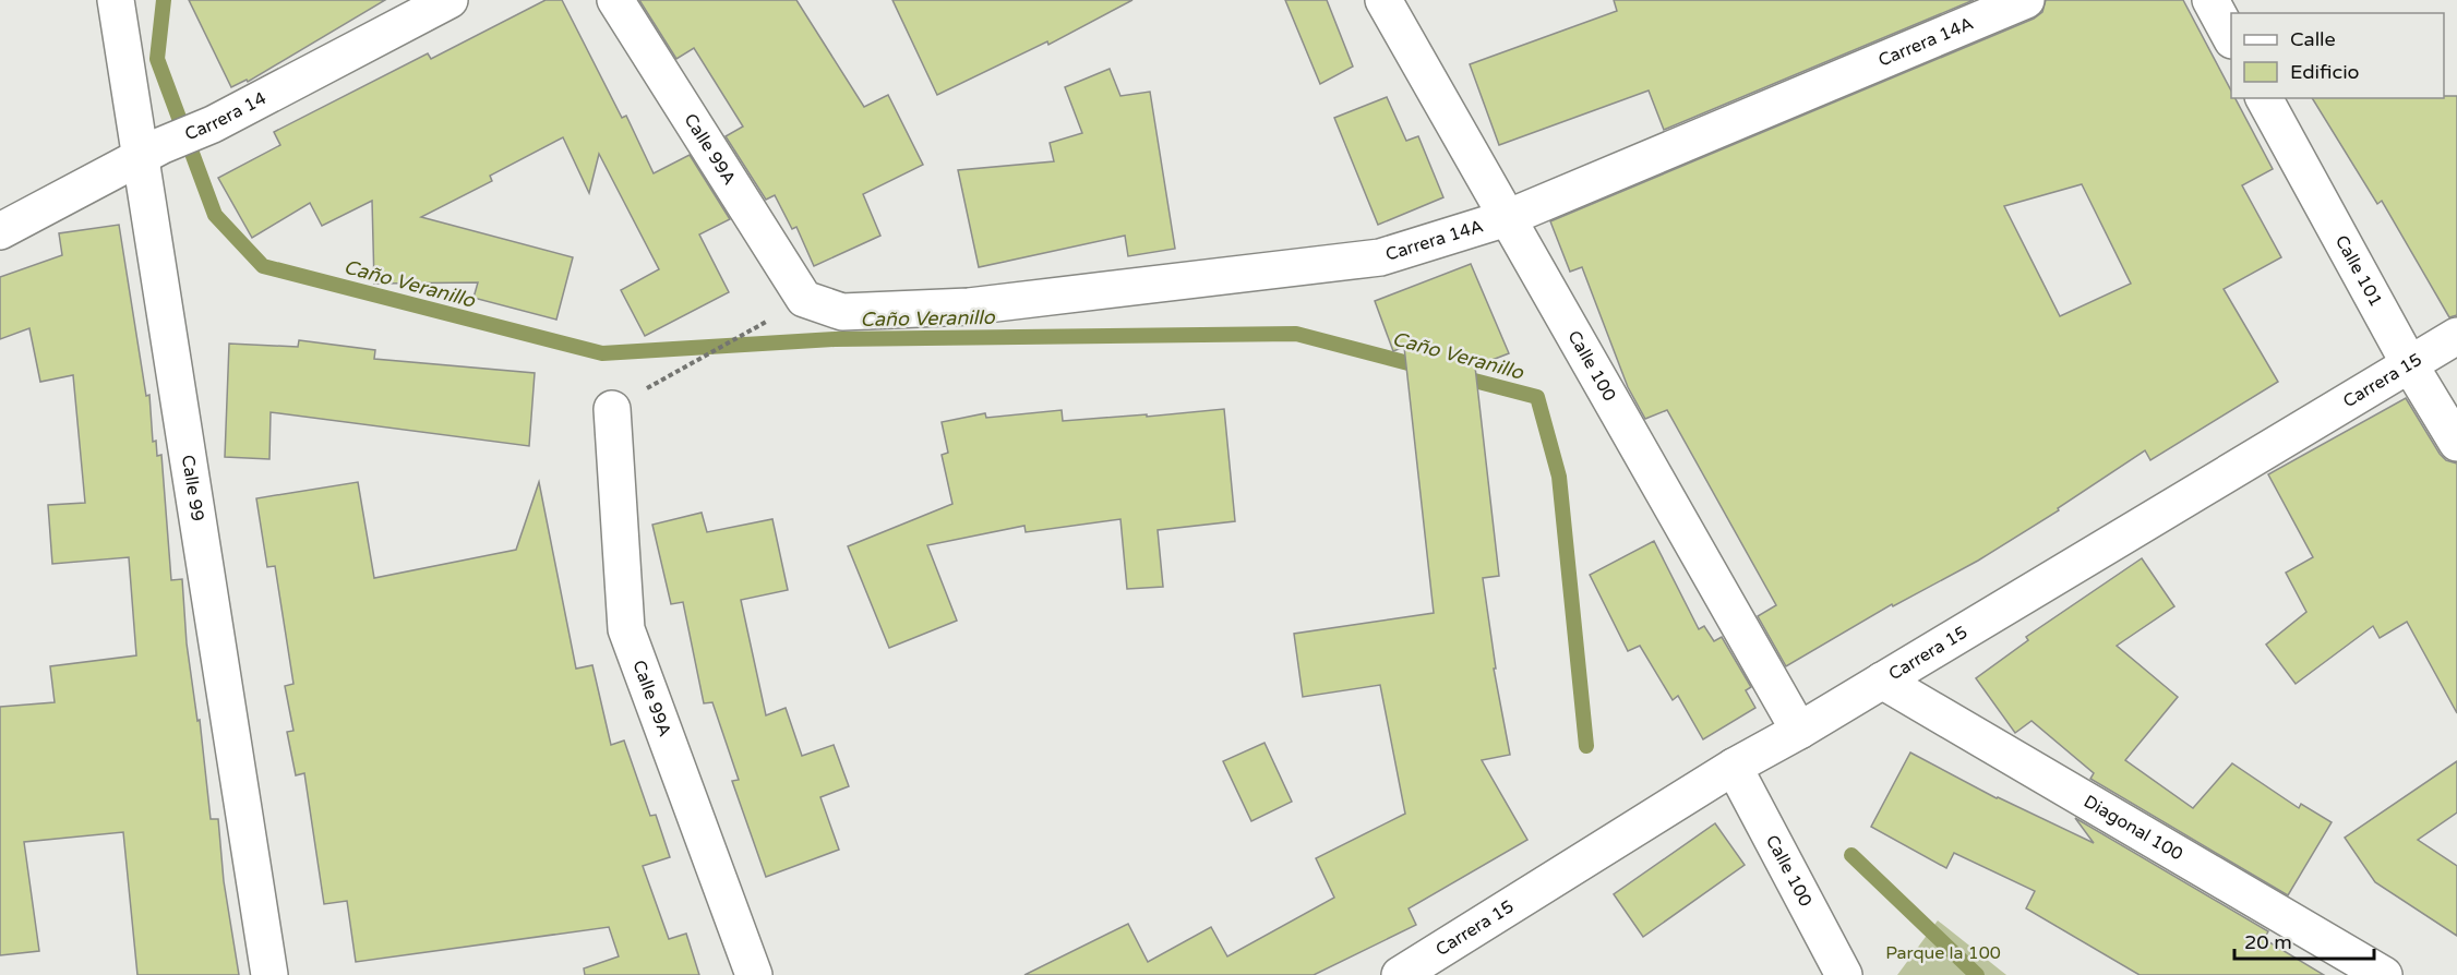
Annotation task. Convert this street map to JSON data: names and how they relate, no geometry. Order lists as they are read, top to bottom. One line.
{"streets":{"street":["Carrera 14A","Carrera 14","Calle 99A","Calle 101","Calle 100","Carrera 15","Calle 99","Diagonal 100"]},"crossings":[["Carrera 14A","Calle 99A"],["Carrera 14A","Calle 100"],["Carrera 14","Calle 99"],["Calle 101","Carrera 15"],["Calle 100","Carrera 15"],["Carrera 15","Diagonal 100"]],"water":["Caño Veranillo"],"parks":["Parque la 100"],"legend":["Calle","Edificio"],"scale_bar":"20 m"}
